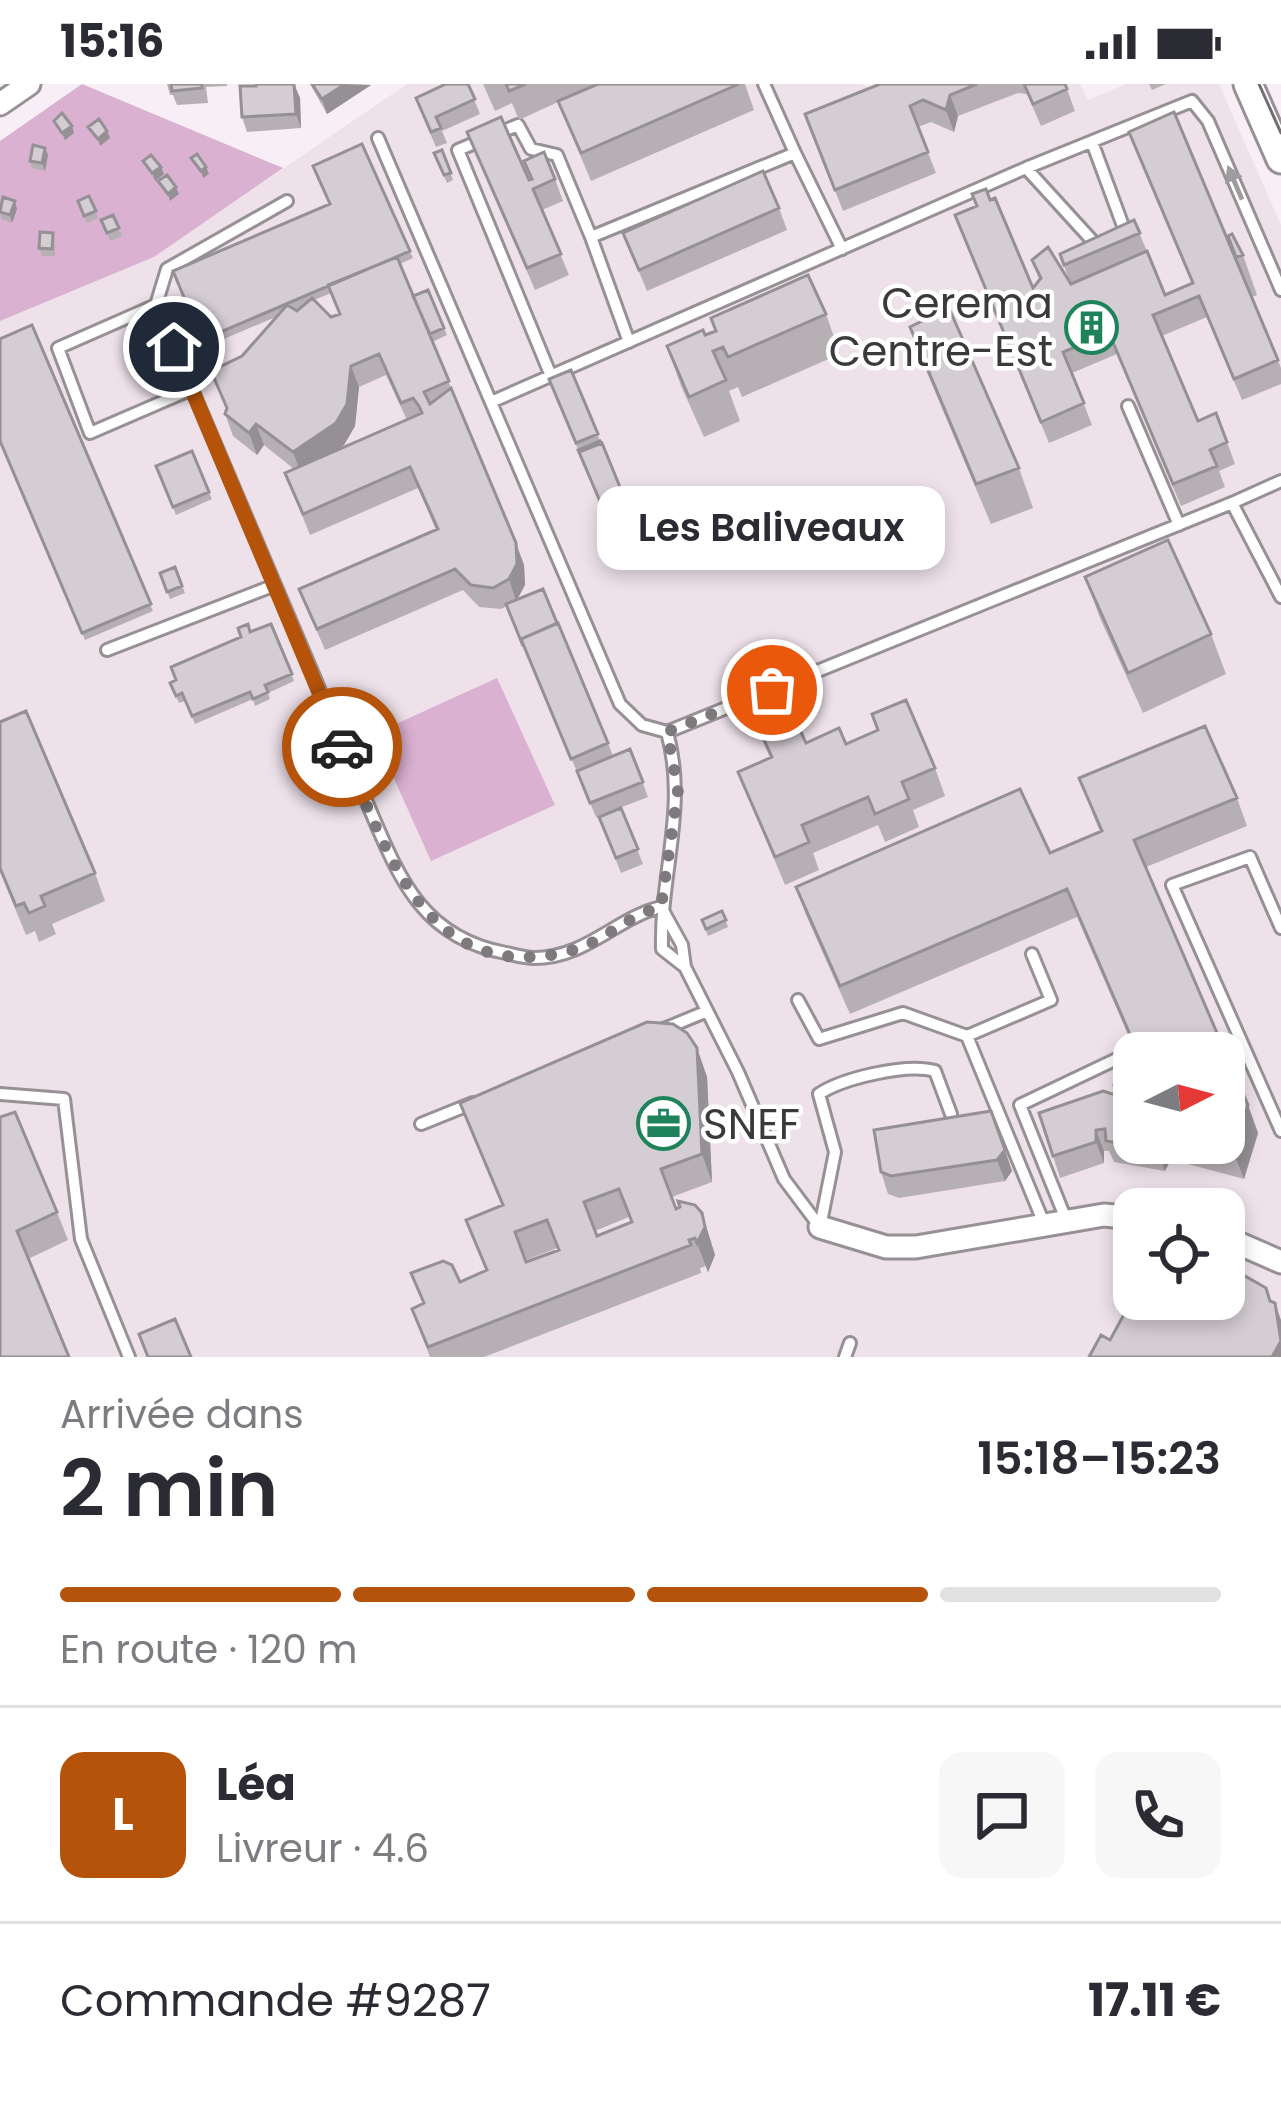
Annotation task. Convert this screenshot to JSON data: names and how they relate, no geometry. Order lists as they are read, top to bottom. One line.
{"places":{"building":["Cerema Centre-Est"],"other":["Les Baliveaux"],"office":["SNEF"]},"north":"right","page":{"status":"15:16","bubble":"Les Baliveaux","heading":["2 min","Arrivée dans","15:18–15:23"],"panel":["Léa","Livreur · 4.6","Commande #9287","17.11 €"],"bar":"En route · 120 m","round":"L"}}
